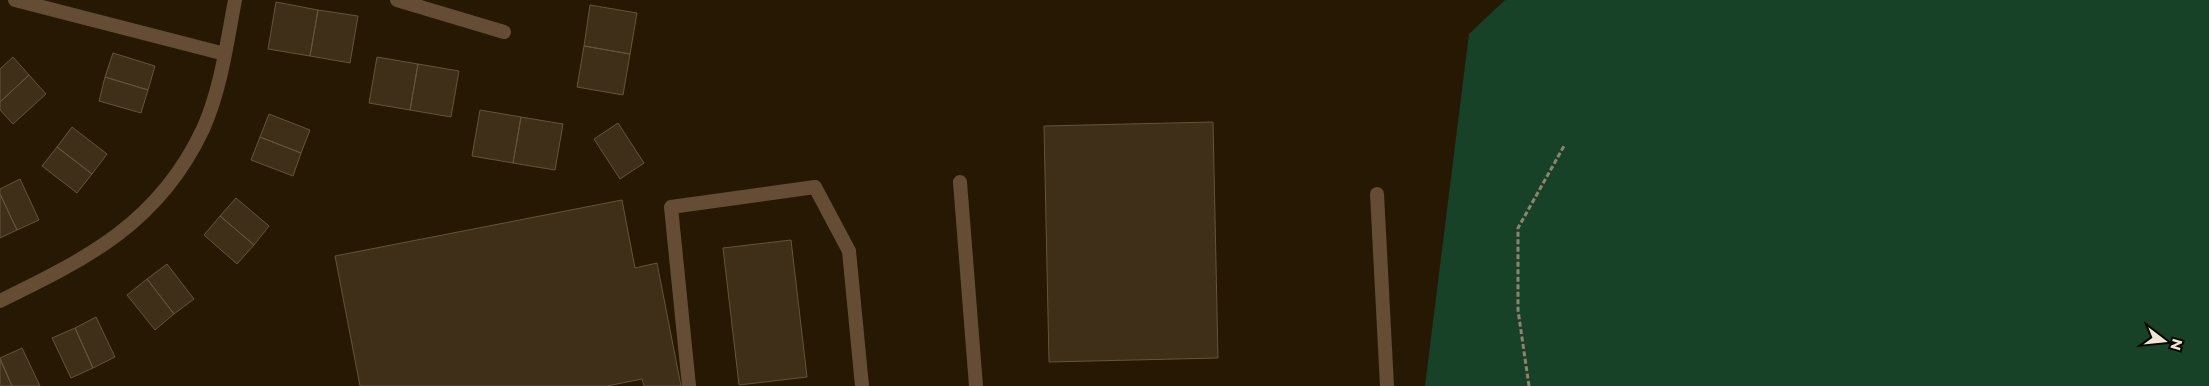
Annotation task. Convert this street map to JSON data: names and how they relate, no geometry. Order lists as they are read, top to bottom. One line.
{"north":"right"}
